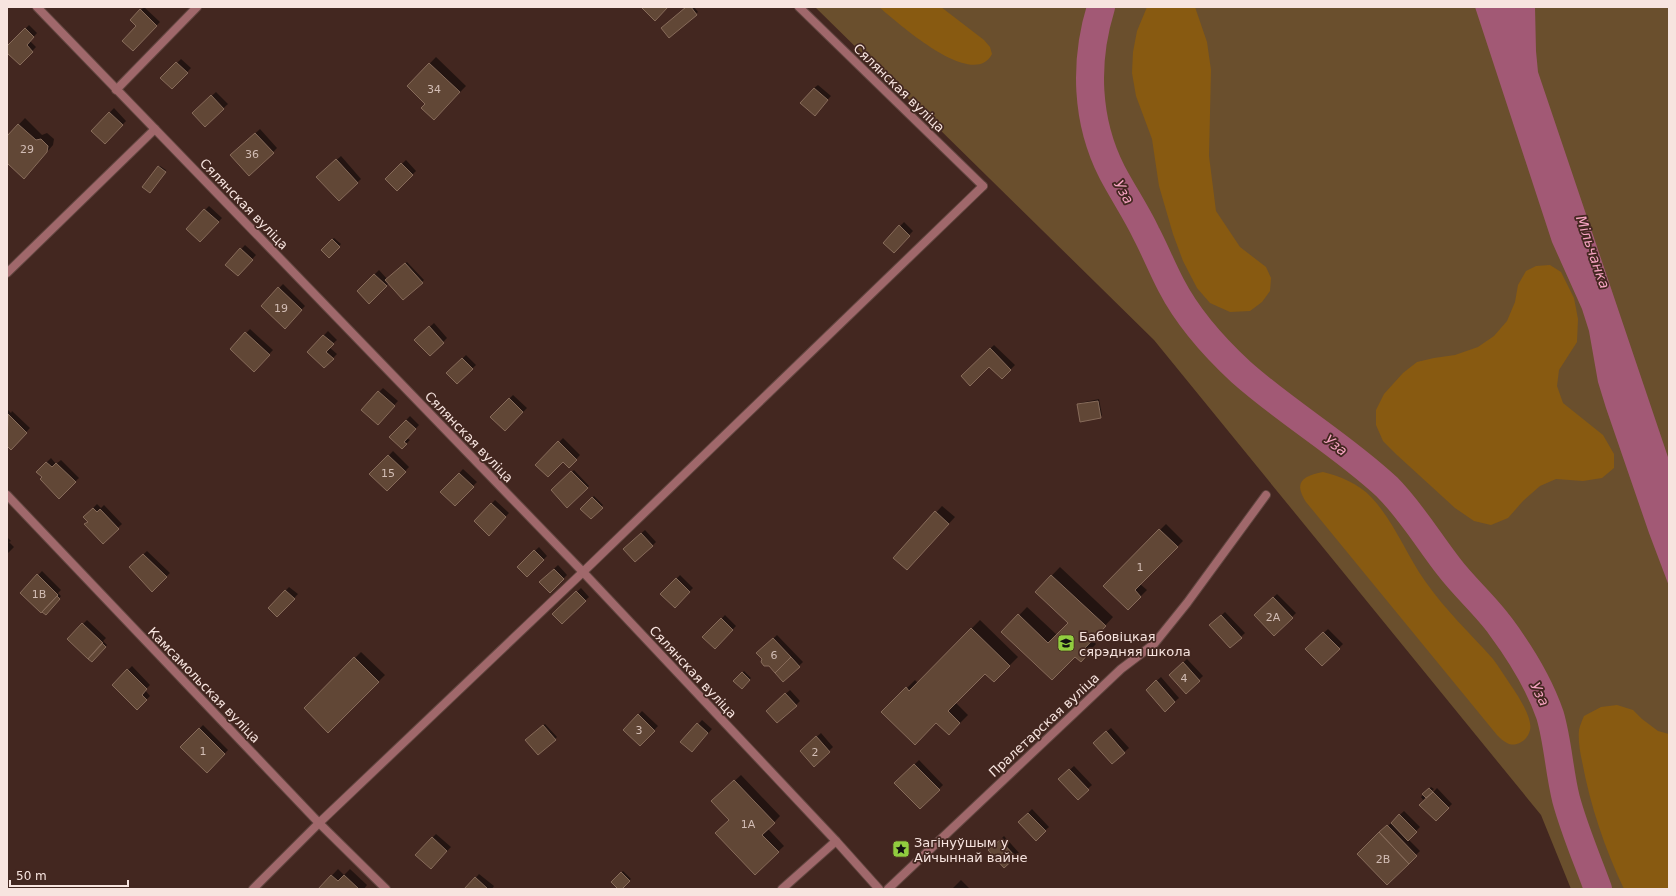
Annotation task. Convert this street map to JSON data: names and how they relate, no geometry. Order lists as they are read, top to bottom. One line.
{"streets":{"street":["Сялянская вуліца","Камсамольская вуліца","Пралетарская вуліца"]},"water":["Уза","Мільчанка"],"places":{"school or university":["Бабовіцкая сярэдняя школа"],"place":["Загінуўшым у Айчыннай вайне"]},"house_numbers":["34","29","36","19","15","1","1В","2А","6","4","3","1","2","1А","2В"],"scale_bar":"50 m"}
